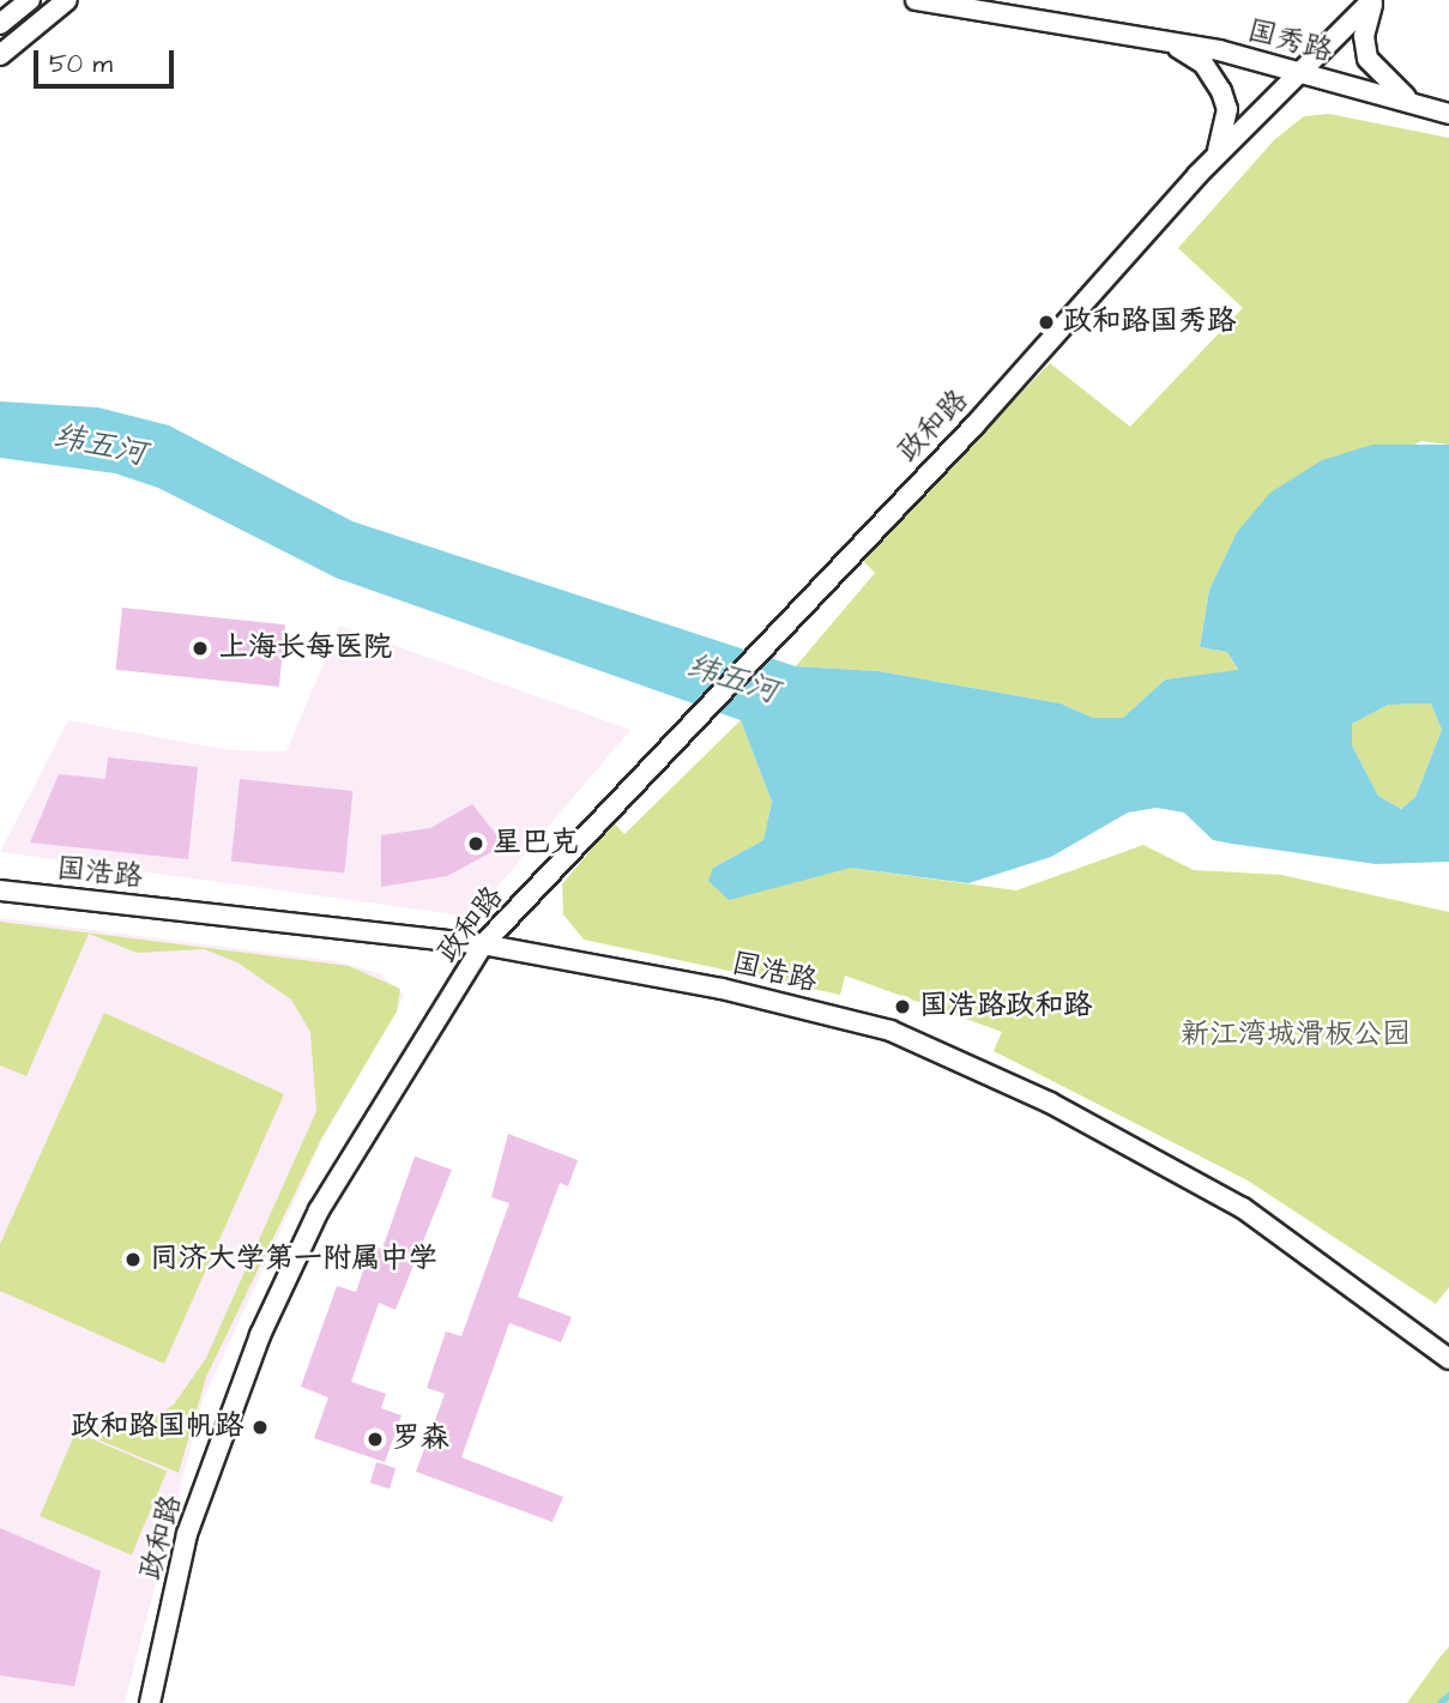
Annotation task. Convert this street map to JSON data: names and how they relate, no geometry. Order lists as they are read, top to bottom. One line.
{"streets":{"street":["国秀路","政和路","国浩路"]},"crossings":[["国秀路","政和路"],["政和路","国浩路"]],"water":["纬五河"],"parks":["新江湾城滑板公园"],"places":["政和路国秀路","上海长每医院","星巴克","国浩路政和路","同济大学第一附属中学","政和路国帆路","罗森"],"scale_bar":"50 m"}
